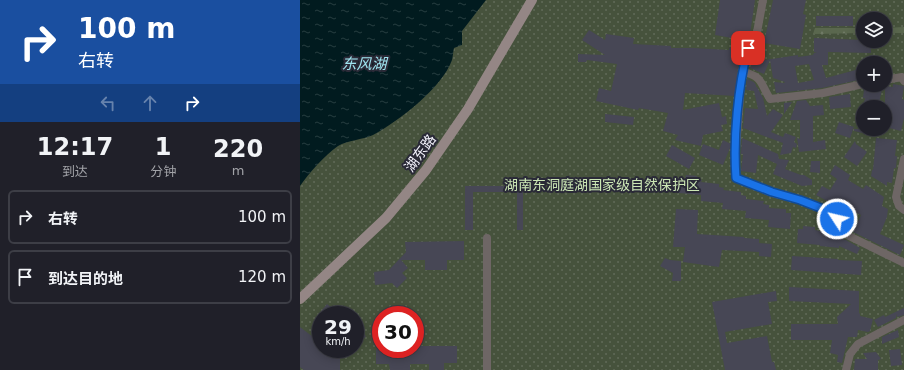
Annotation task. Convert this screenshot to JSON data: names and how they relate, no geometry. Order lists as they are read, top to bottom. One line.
{"streets":{"street":["湖东路"]},"water":["东风湖"],"parks":["湖南东洞庭湖国家级自然保护区"],"page":{"turn":["100 m","右转"],"map_buttons":["+","−"],"eta":["12:17","到达","1","分钟","220","m"],"list":[{"name":"右转","value":"100 m"},{"name":"到达目的地","value":"120 m"}],"speed":"29 km/h","limit":"30"}}
